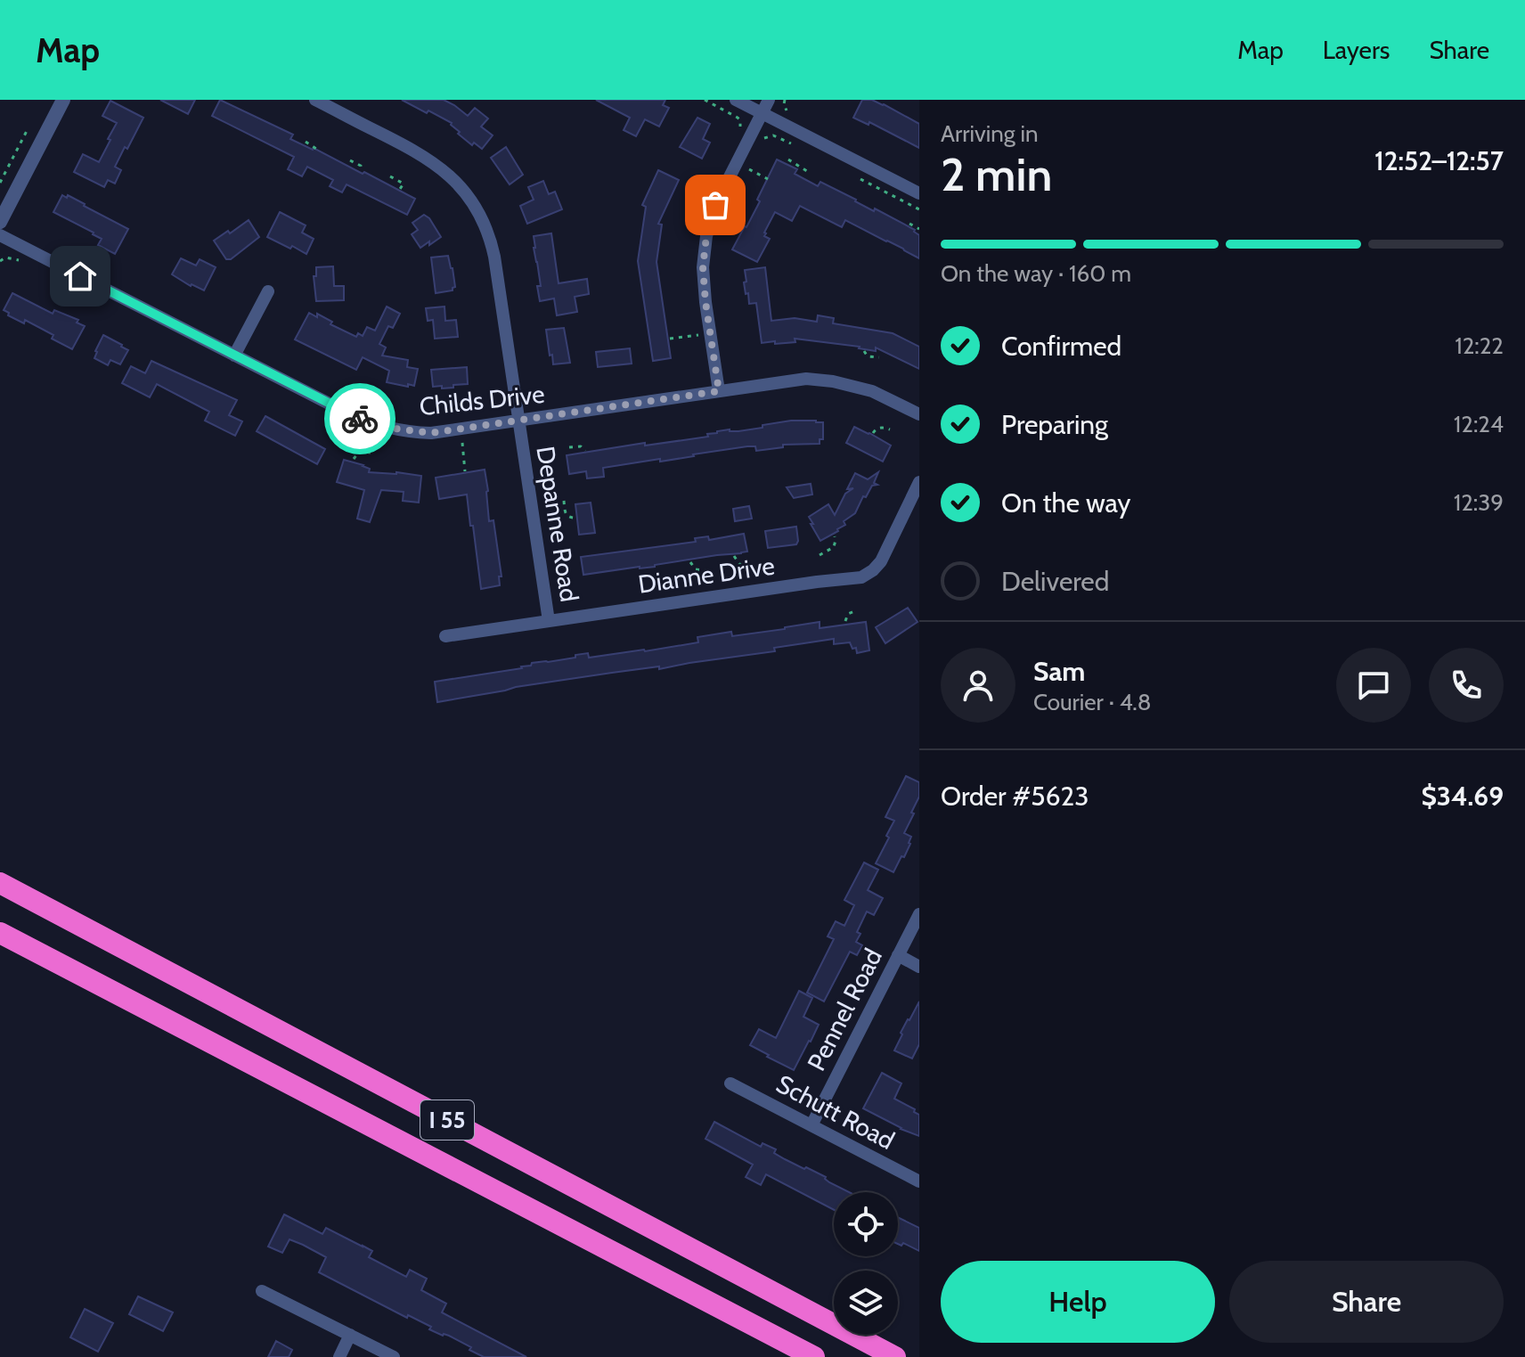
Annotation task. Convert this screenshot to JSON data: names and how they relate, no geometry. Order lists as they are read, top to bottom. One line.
{"streets":{"highway":["I 55"],"street":["Childs Drive","Depanne Road","Dianne Drive","Pennel Road","Schutt Road"]},"crossings":[["Childs Drive","Depanne Road"],["Depanne Road","Dianne Drive"],["Pennel Road","Schutt Road"]],"page":{"header":"Map","nav":["Map","Layers","Share"],"heading":["2 min","Arriving in","12:52–12:57"],"panel":["Sam","Courier · 4.8","Order #5623","$34.69"],"bar":"On the way · 160 m","list":[["Confirmed","12:22"],["Preparing","12:24"],["On the way","12:39"],"Delivered"],"buttons":["Help","Share"]}}
